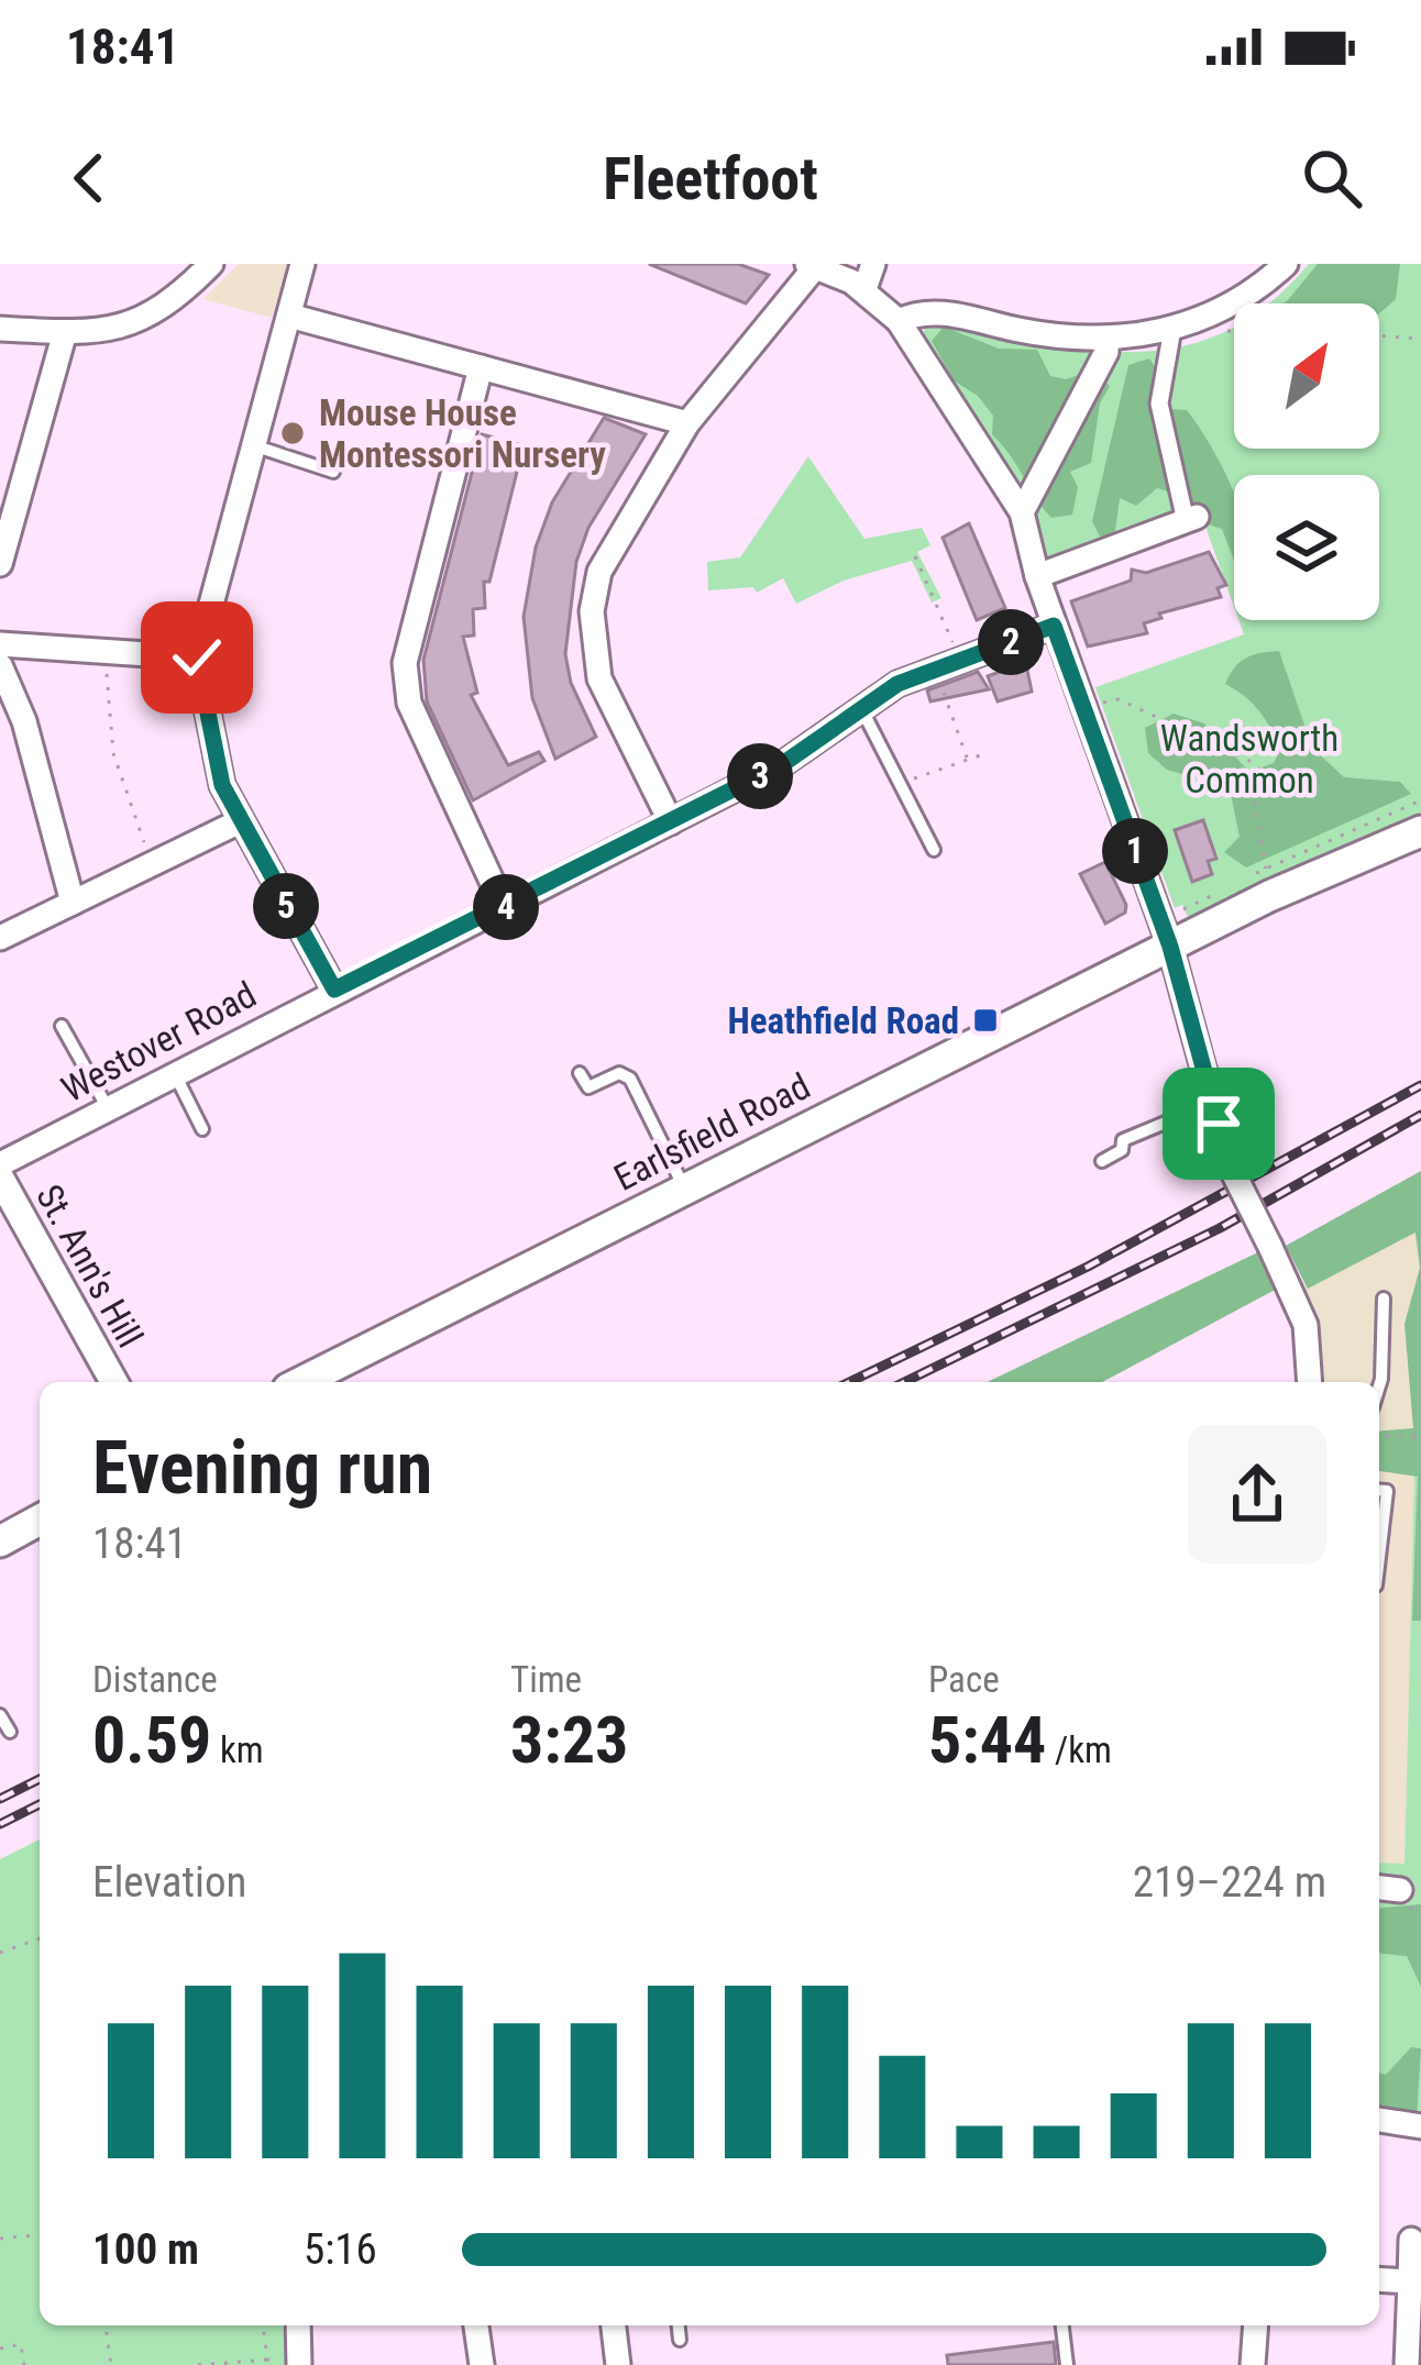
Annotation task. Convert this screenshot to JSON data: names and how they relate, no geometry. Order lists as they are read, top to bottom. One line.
{"streets":{"main road":["Earlsfield Road"],"street":["Westover Road","St. Ann's Hill"]},"parks":["Wandsworth Common"],"places":{"other":["Mouse House Montessori Nursery"],"transit":["Heathfield Road"]},"north":"top right","page":{"status":"18:41","header":"Fleetfoot","pins":["2","3","1","5","4"],"heading":["Evening run","18:41"],"stats":[["Distance","0.59 km"],["Time","3:23"],["Pace","5:44 /km"]],"chart":["Elevation","219–224 m"],"list":[{"name":"100 m","note":"5:16"}]}}
